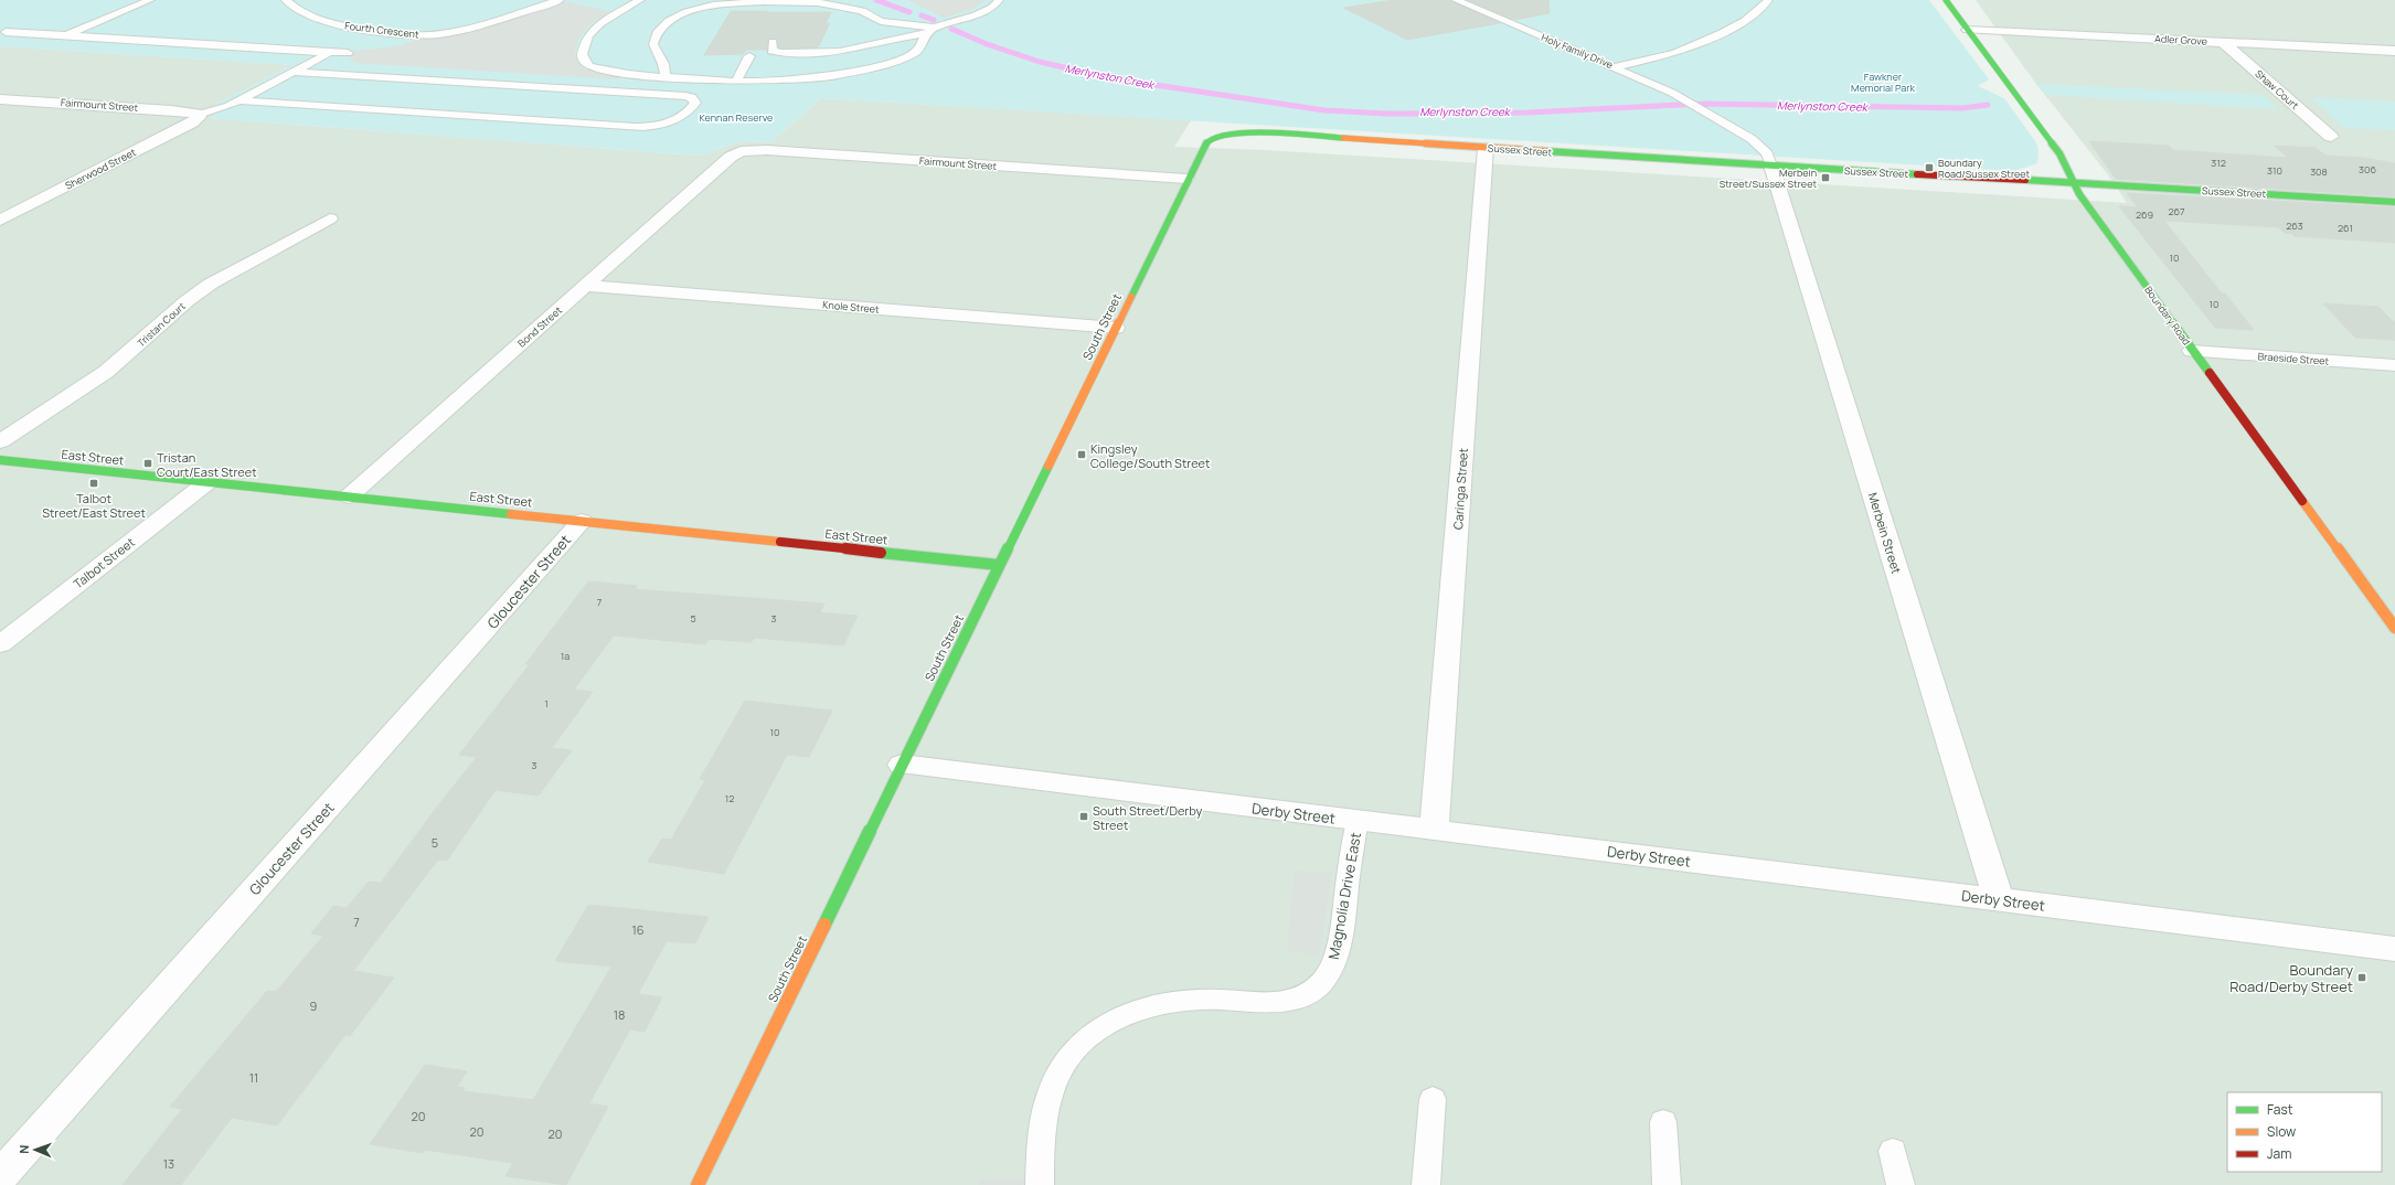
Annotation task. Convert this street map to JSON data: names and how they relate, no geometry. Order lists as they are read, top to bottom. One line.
{"streets":{"street":["Adler Grove","Shaw Court","Fairmount Street","Sussex Street","Sherwood Street","Knole Street","Boundary Road","Tristan Court","Bond Street","South Street","Braeside Street","East Street","Caringa Street","Merbein Street","Talbot Street","Gloucester Street","Derby Street"],"lane":["Fourth Crescent","Holy Family Drive","Magnolia Drive East"]},"crossings":[["Adler Grove","Shaw Court"],["Adler Grove","Boundary Road"],["Fairmount Street","Sherwood Street"],["Fairmount Street","Bond Street"],["Fairmount Street","South Street"],["Sussex Street","Boundary Road"],["Sussex Street","South Street"],["Sussex Street","Caringa Street"],["Sussex Street","Merbein Street"],["Knole Street","Bond Street"],["Knole Street","South Street"],["Boundary Road","Braeside Street"],["Bond Street","East Street"],["South Street","East Street"],["South Street","Derby Street"],["East Street","Talbot Street"],["East Street","Gloucester Street"],["Caringa Street","Derby Street"],["Merbein Street","Derby Street"],["Derby Street","Magnolia Drive East"]],"water":["Merlynston Creek"],"parks":["Fawkner Memorial Park","Kennan Reserve"],"places":{"transit":["Boundary Road/Sussex Street","Merbein Street/Sussex Street","Kingsley College/South Street","Tristan Court/East Street","Talbot Street/East Street","South Street/Derby Street","Boundary Road/Derby Street"]},"house_numbers":["312","306","310","308","267","269","263","261","10","10","7","5","3","1a","1","10","3","12","5","7","16","9","18","11","20","20","20","13"],"legend":["Fast","Slow","Jam"],"north":"left"}
